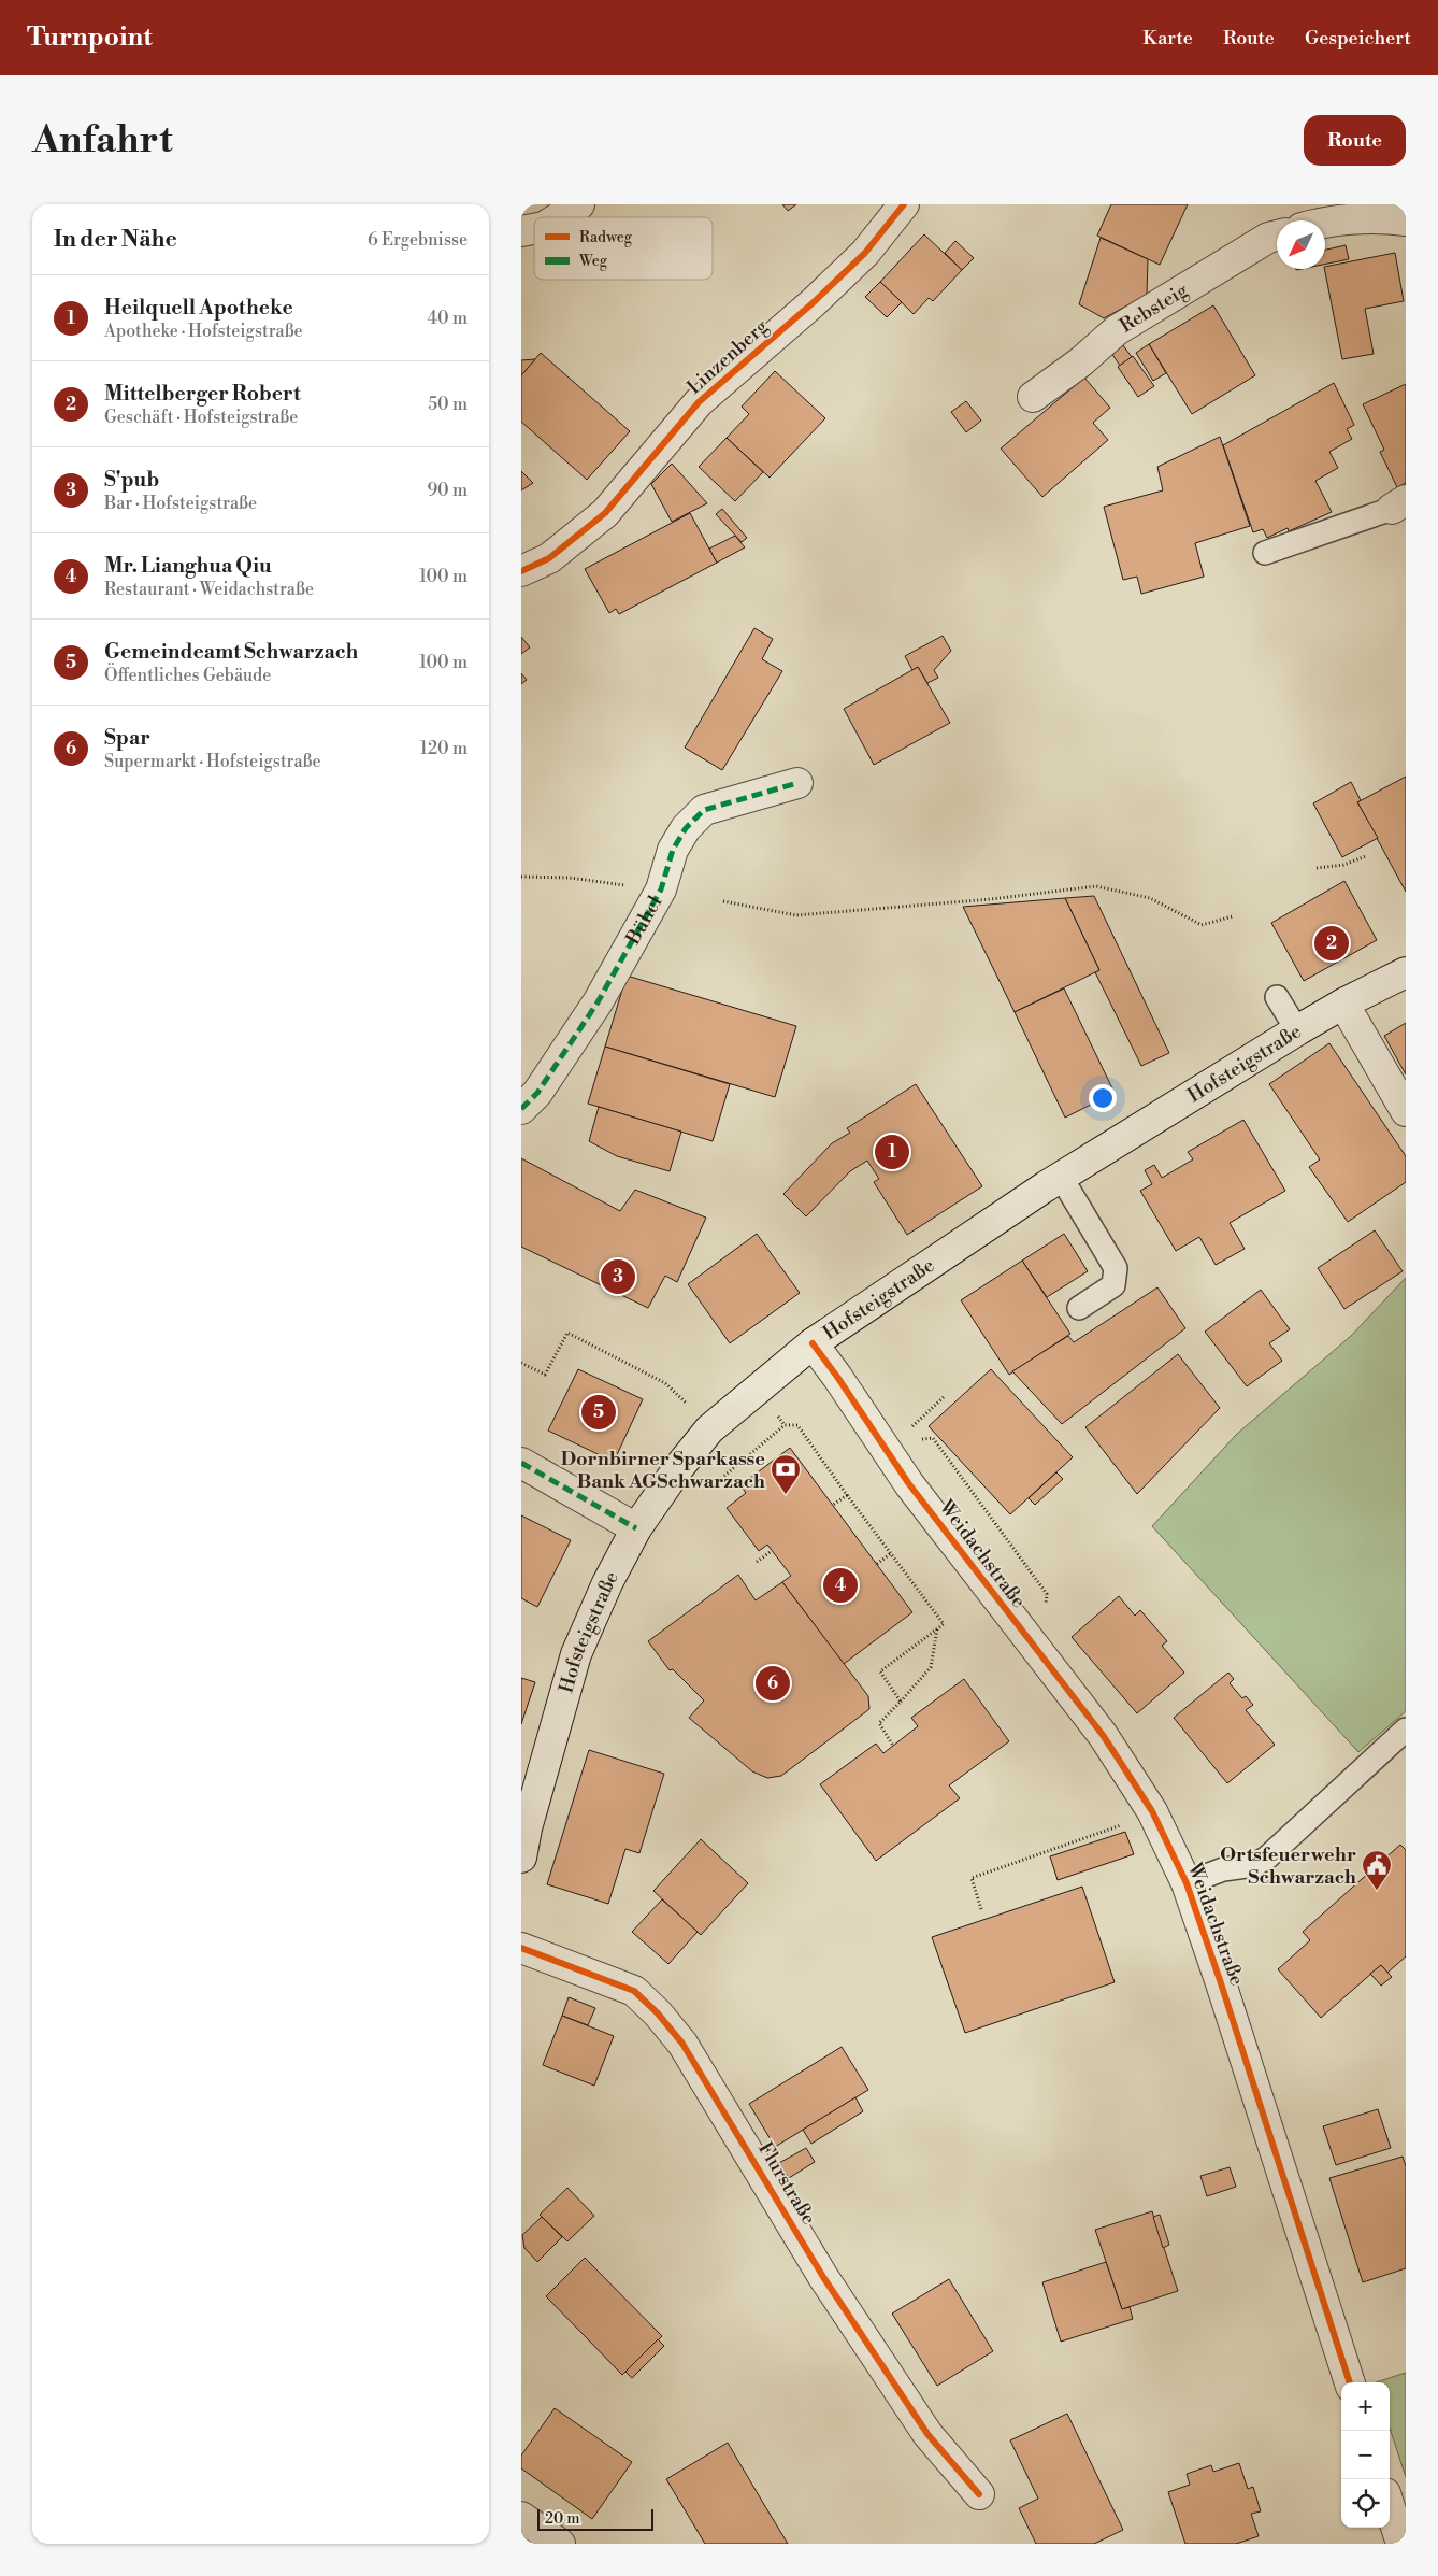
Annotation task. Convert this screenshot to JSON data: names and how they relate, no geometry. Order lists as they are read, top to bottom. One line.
{"streets":{"street":["Rebsteig","Linzenberg","Bühel","Hofsteigstraße","Weidachstraße","Flurstraße"]},"crossings":[["Hofsteigstraße","Weidachstraße"]],"places":{"bank":["Dornbirner Sparkasse Bank AGSchwarzach"],"public building":["Ortsfeuerwehr Schwarzach"]},"legend":["Radweg","Weg"],"scale_bar":"20 m","north":"bottom left","page":{"header":"Turnpoint","nav":["Karte","Route","Gespeichert"],"buttons":"Route","title":"Anfahrt","heading":["In der Nähe","6 Ergebnisse"],"list":[{"mark":"1","name":"Heilquell Apotheke","note":"Apotheke · Hofsteigstraße","value":"40 m"},{"mark":"2","name":"Mittelberger Robert","note":"Geschäft · Hofsteigstraße","value":"50 m"},{"mark":"3","name":"S'pub","note":"Bar · Hofsteigstraße","value":"90 m"},{"mark":"4","name":"Mr. Lianghua Qiu","note":"Restaurant · Weidachstraße","value":"100 m"},{"mark":"5","name":"Gemeindeamt Schwarzach","note":"Öffentliches Gebäude","value":"100 m"},{"mark":"6","name":"Spar","note":"Supermarkt · Hofsteigstraße","value":"120 m"}],"pins":["2","1","3","5","4","6"],"map_buttons":["+","−"],"scale":"20 m"}}
